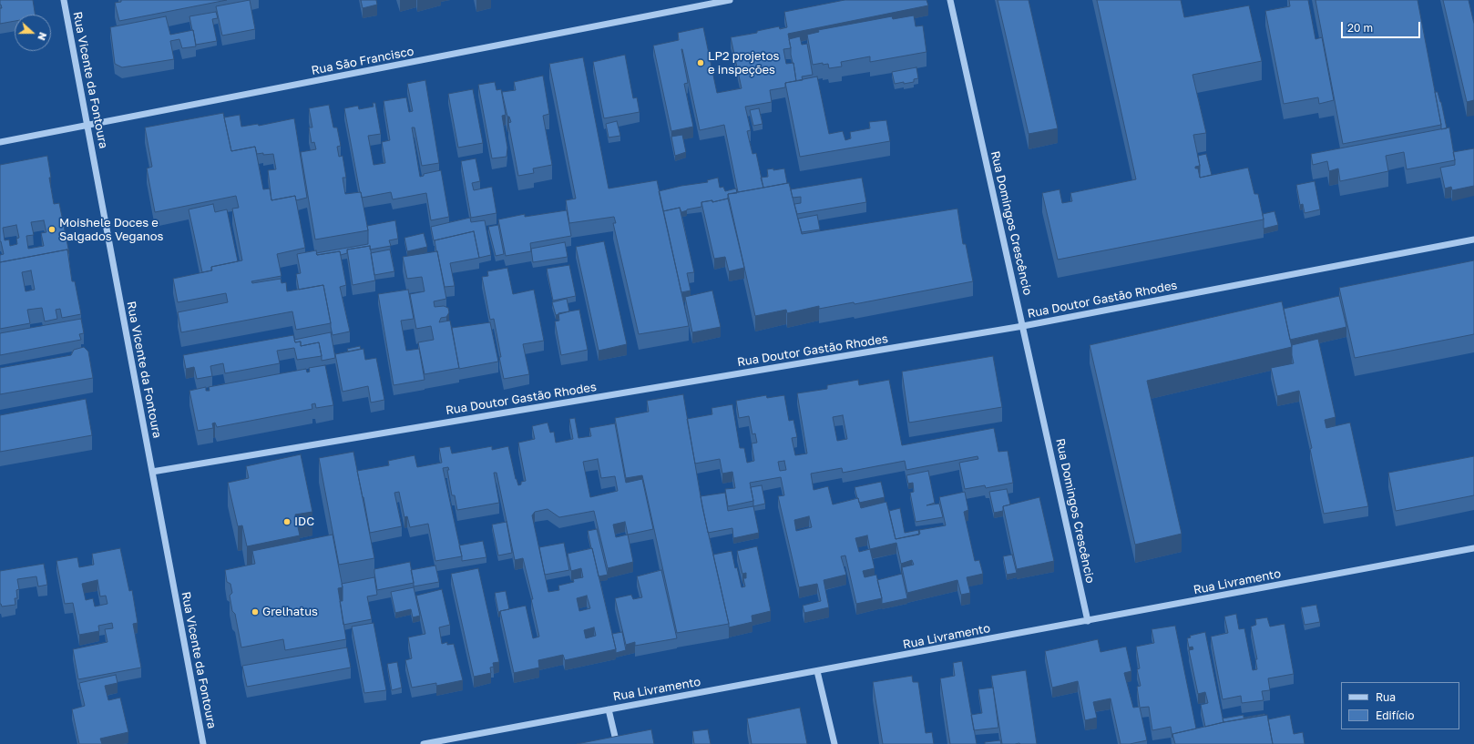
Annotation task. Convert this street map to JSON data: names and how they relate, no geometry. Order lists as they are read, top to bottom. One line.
{"streets":{"street":["Rua São Francisco","Rua Vicente da Fontoura","Rua Domingos Crescêncio","Rua Doutor Gastão Rhodes","Rua Livramento"]},"crossings":[["Rua São Francisco","Rua Vicente da Fontoura"],["Rua Vicente da Fontoura","Rua Doutor Gastão Rhodes"],["Rua Domingos Crescêncio","Rua Doutor Gastão Rhodes"],["Rua Domingos Crescêncio","Rua Livramento"]],"places":["LP2 projetos e inspeções","Moishele Doces e Salgados Veganos","IDC","Grelhatus"],"legend":["Rua","Edifício"],"scale_bar":"20 m","north":"right"}
